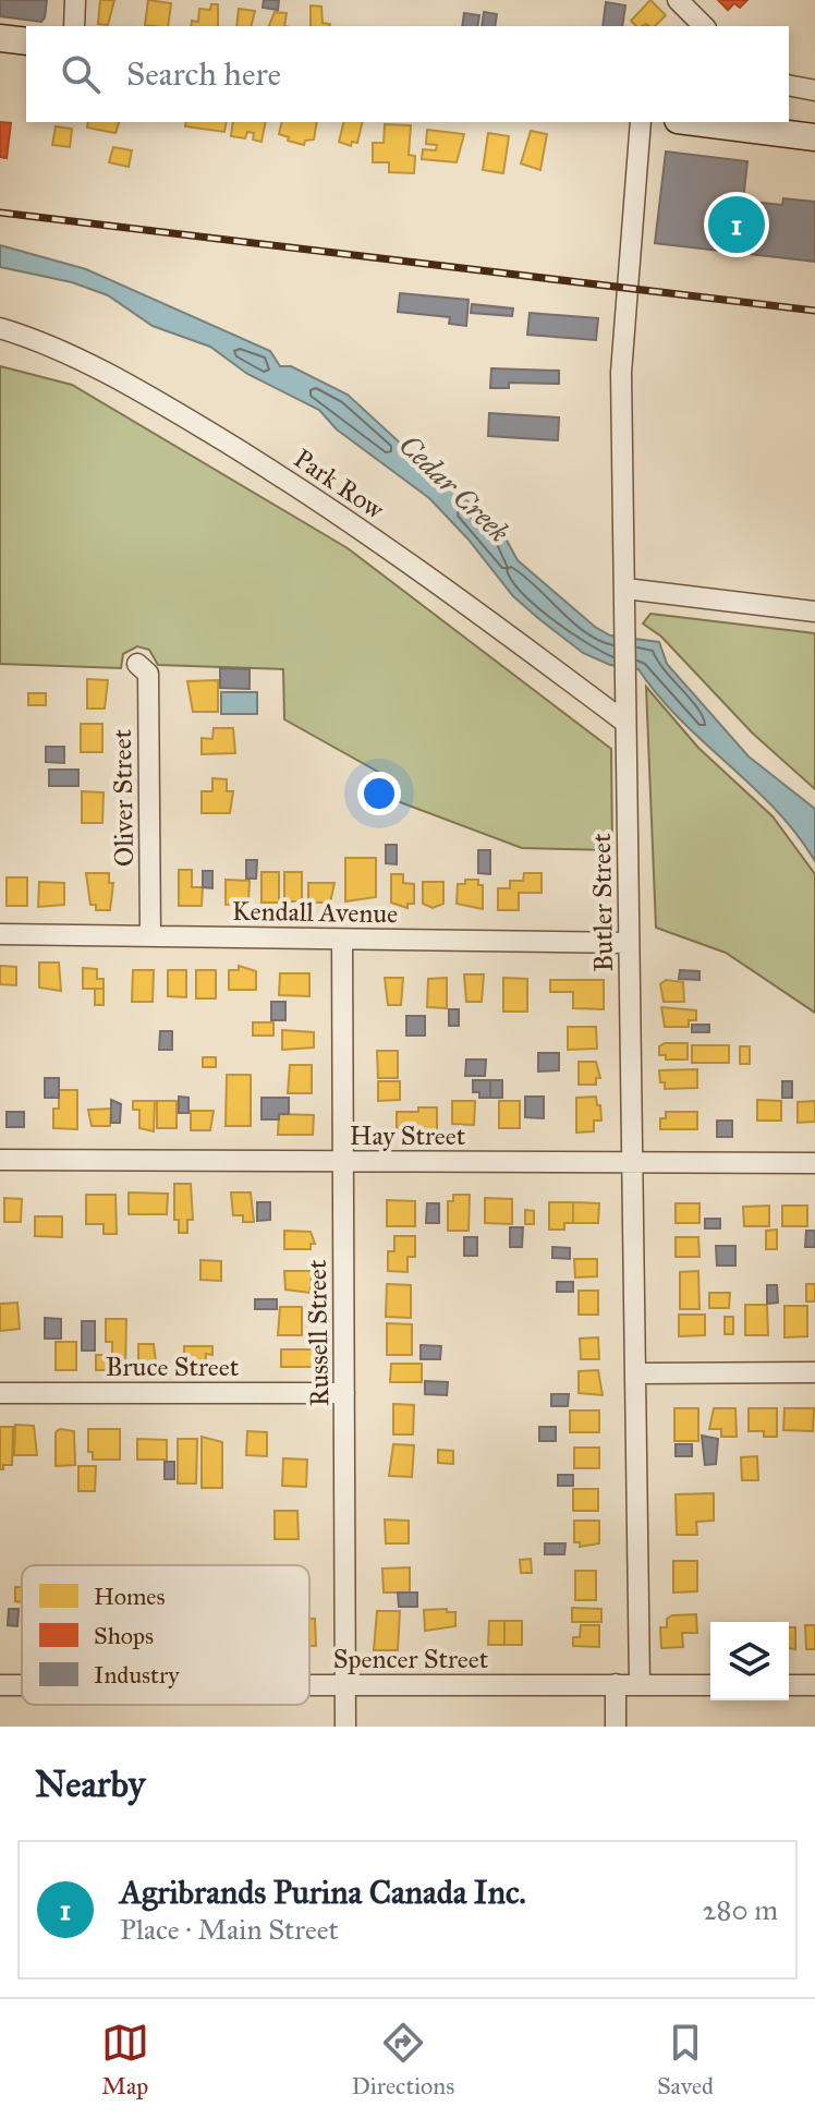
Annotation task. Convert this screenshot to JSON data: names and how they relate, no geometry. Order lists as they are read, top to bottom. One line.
{"streets":{"street":["Park Row","Oliver Street","Butler Street","Kendall Avenue","Hay Street","Russell Street","Bruce Street","Spencer Street"]},"crossings":[["Park Row","Butler Street"],["Oliver Street","Kendall Avenue"],["Butler Street","Kendall Avenue"],["Butler Street","Hay Street"],["Butler Street","Spencer Street"],["Kendall Avenue","Russell Street"],["Hay Street","Russell Street"],["Russell Street","Bruce Street"],["Russell Street","Spencer Street"]],"water":["Cedar Creek"],"legend":["Homes","Shops","Industry"],"page":{"search":"Search here","pins":"1","heading":"Nearby","list":[{"mark":"1","name":"Agribrands Purina Canada Inc.","note":"Place · Main Street","value":"280 m"}],"nav":["Map","Directions","Saved"]}}
